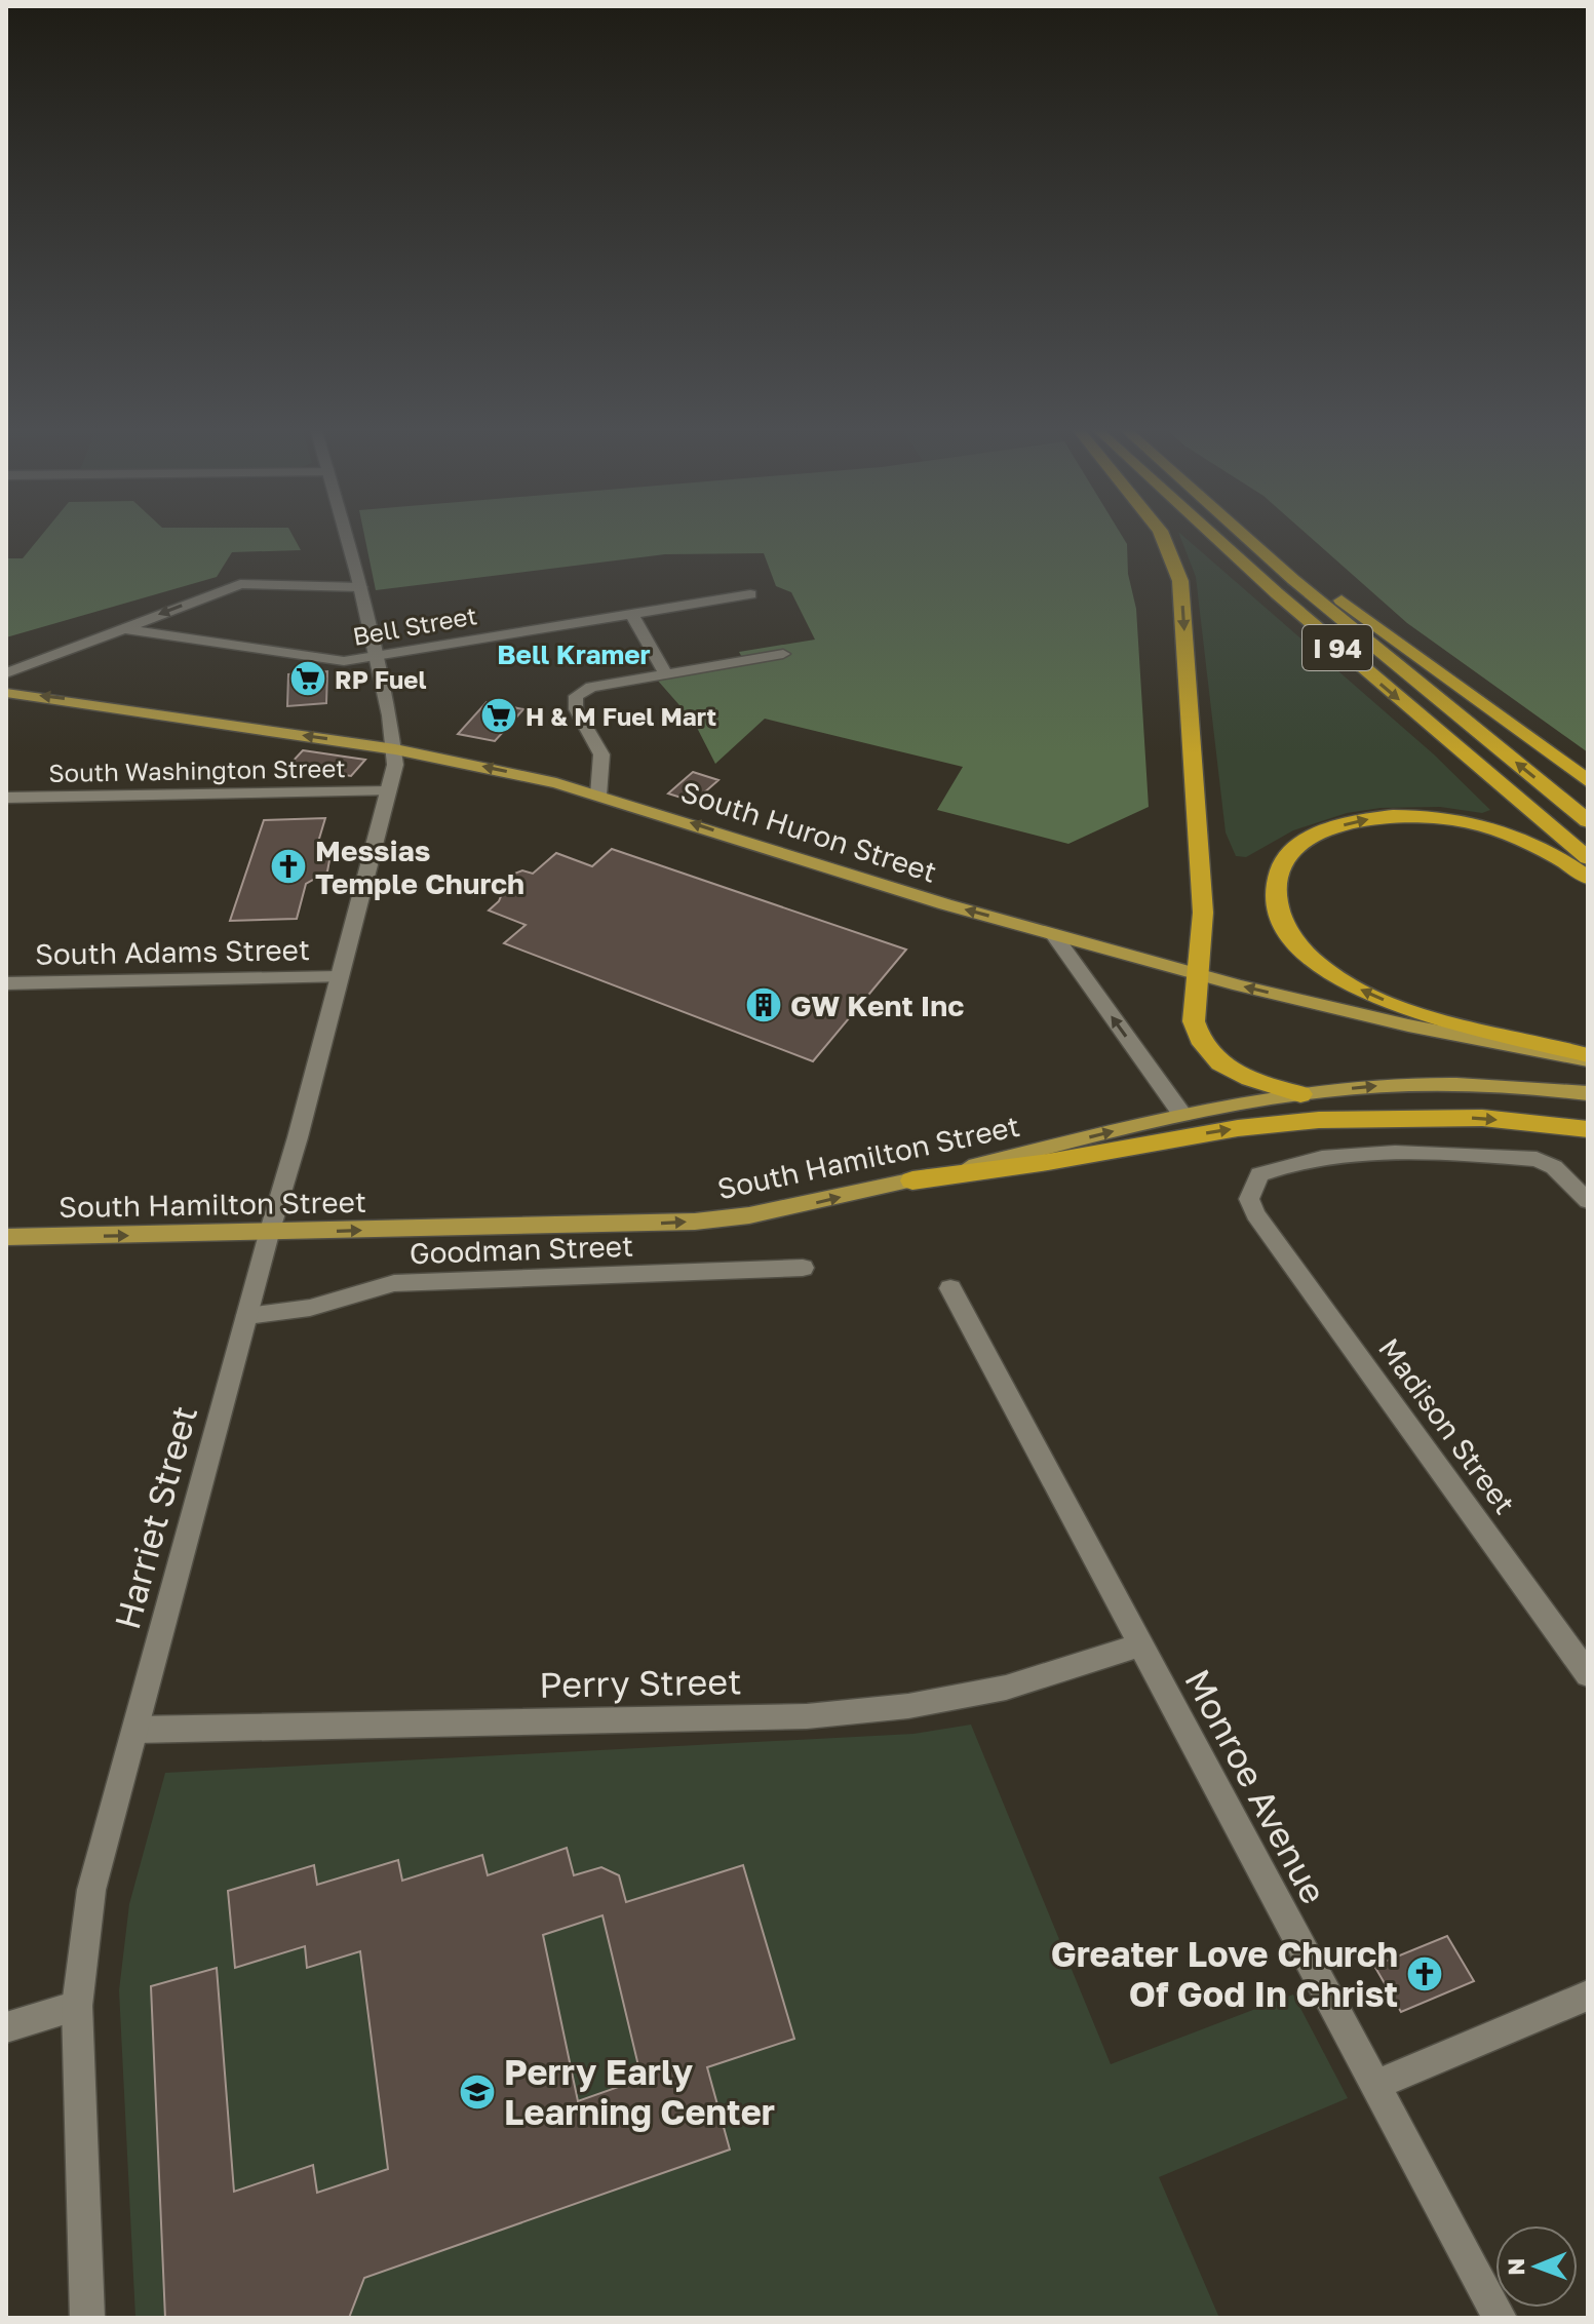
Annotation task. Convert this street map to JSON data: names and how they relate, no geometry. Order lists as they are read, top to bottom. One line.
{"streets":{"highway":["I 94"],"main road":["South Huron Street","South Hamilton Street"],"street":["Bell Street","South Washington Street","South Adams Street","Goodman Street","Madison Street","Harriet Street","Perry Street","Monroe Avenue"]},"crossings":[["South Washington Street","Harriet Street"],["South Huron Street","Harriet Street"],["South Adams Street","Harriet Street"],["South Hamilton Street","Harriet Street"],["Goodman Street","Harriet Street"],["Harriet Street","Perry Street"],["Perry Street","Monroe Avenue"]],"one_way":["South Huron Street","South Hamilton Street"],"districts":["Bell Kramer"],"places":{"supermarket":["RP Fuel","H & M Fuel Mart"],"church":["Messias Temple Church","Greater Love Church Of God In Christ"],"building":["GW Kent Inc"],"school or university":["Perry Early Learning Center"]},"north":"left"}
